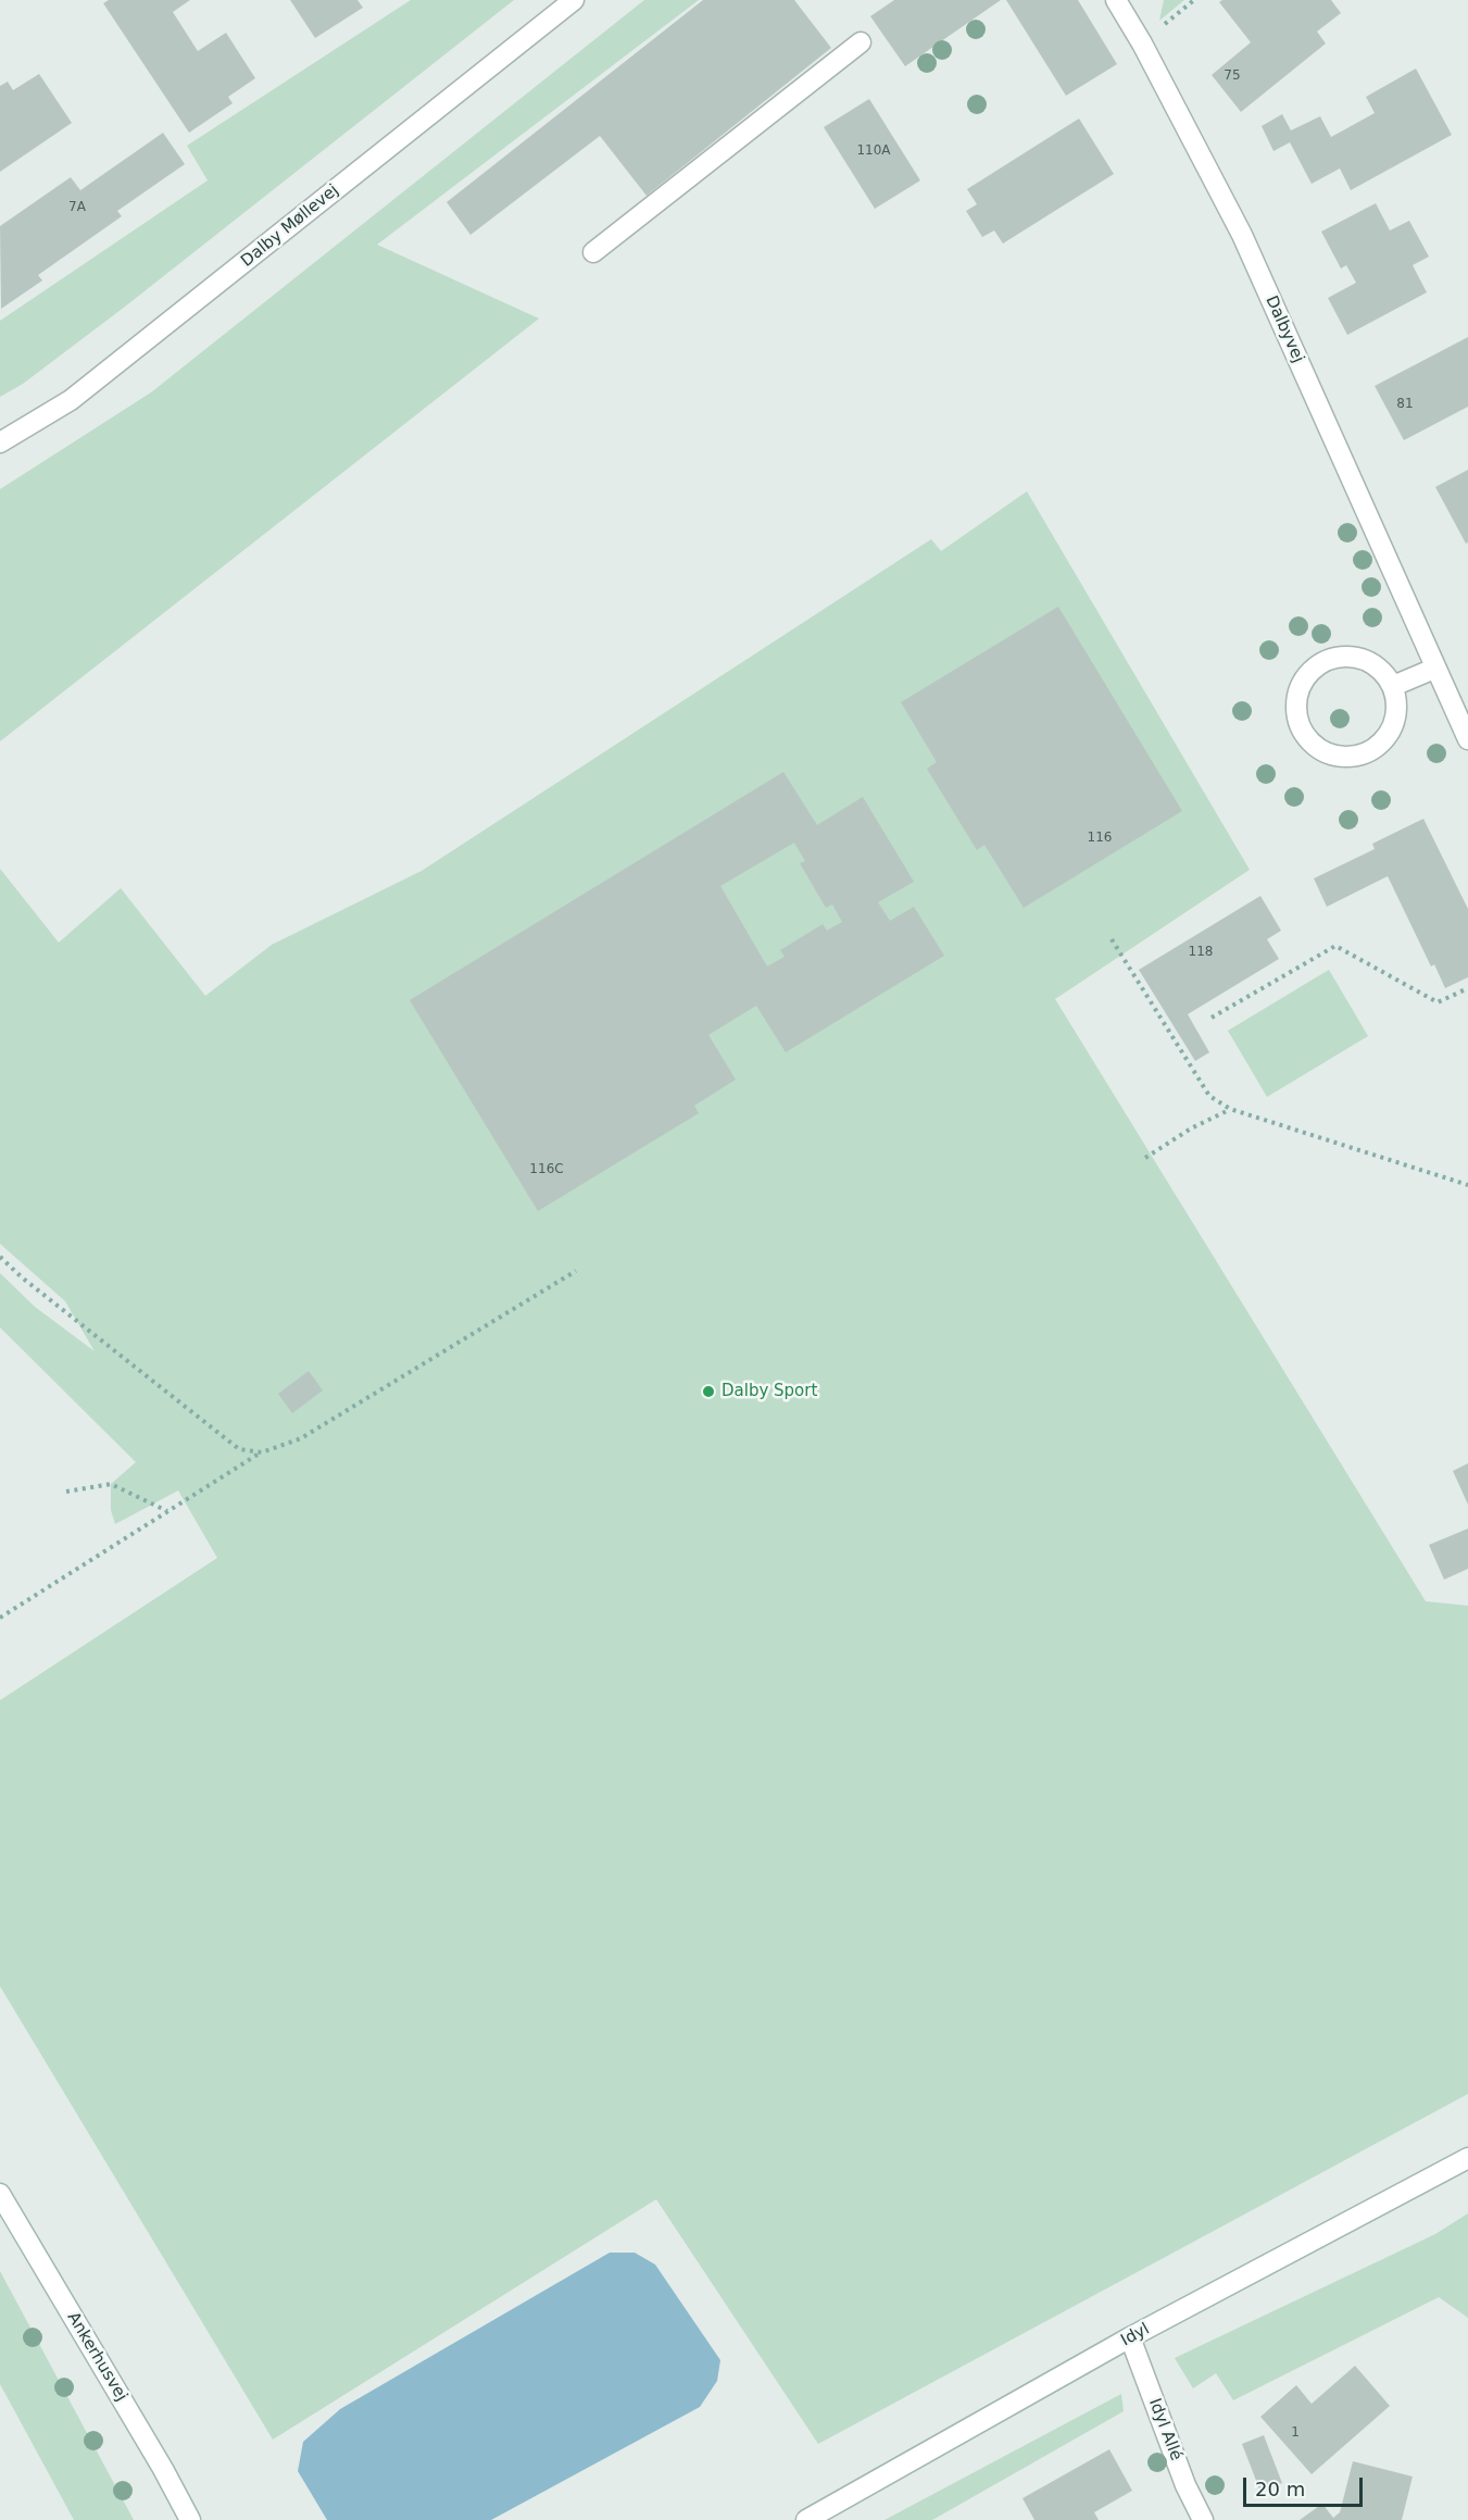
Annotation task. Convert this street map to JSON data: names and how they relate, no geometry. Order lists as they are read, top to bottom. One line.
{"streets":{"street":["Dalby Møllevej","Dalbyvej","Idyl","Ankerhusvej","Idyl Allé"]},"crossings":[["Idyl","Idyl Allé"]],"places":["Dalby Sport"],"house_numbers":["75","110A","7A","81","116","118","116C","1"],"scale_bar":"20 m"}
